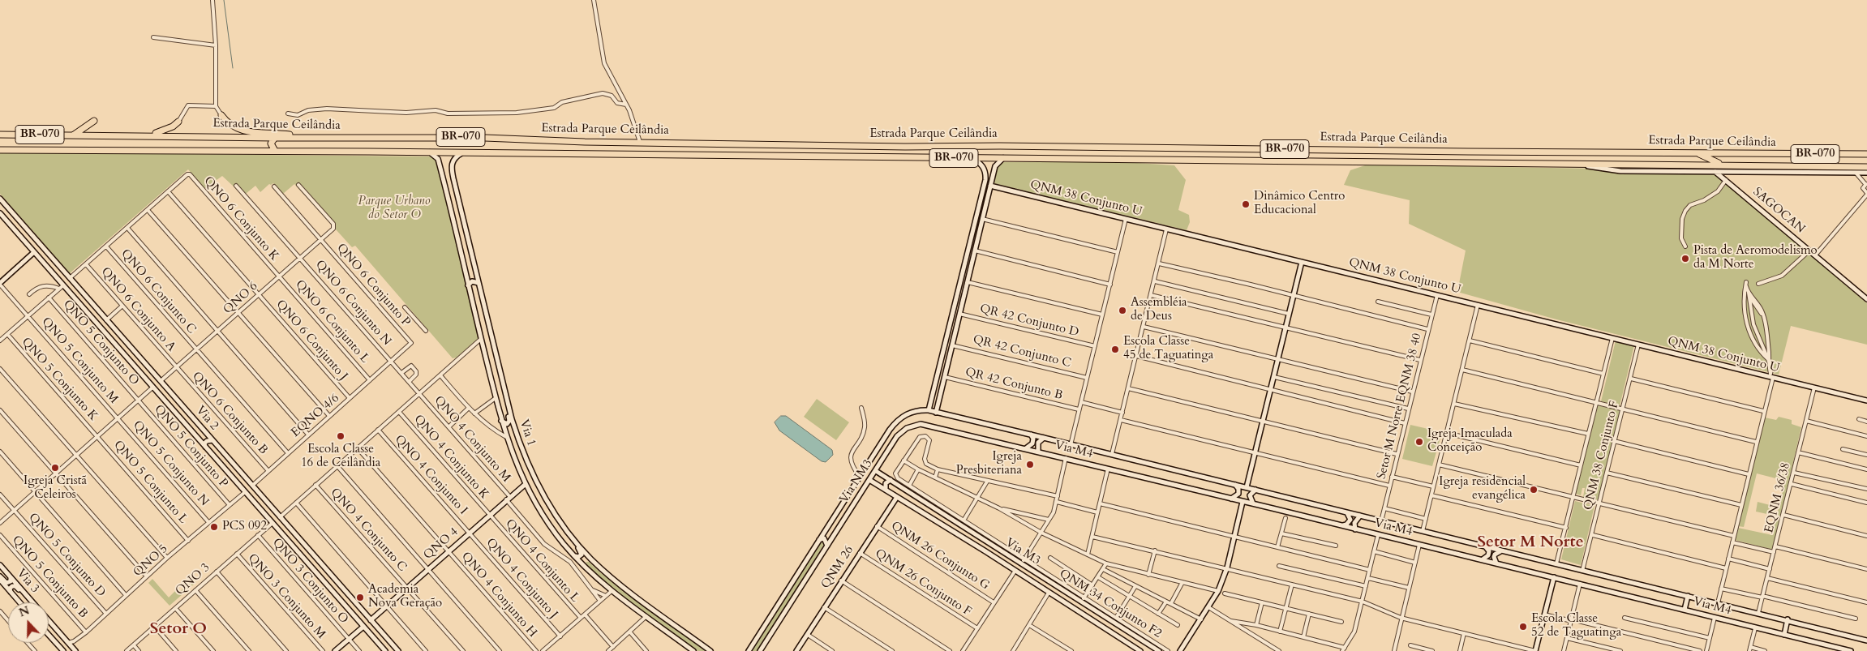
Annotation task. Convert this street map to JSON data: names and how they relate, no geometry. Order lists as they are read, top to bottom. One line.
{"streets":{"highway":["Estrada Parque Ceilândia","BR-070"],"main road":["QNM 38 Conjunto U","SAGOCAN","Via 2","Via 1","Via M4","Via NM3","QNO 4","Via M3","QNM 26","Via 3"],"street":["QNO 6 Conjunto K","QNO 6 Conjunto P","QNO 6 Conjunto C","QNO 6","QNO 6 Conjunto N","QNO 6 Conjunto A","QR 42 Conjunto D","QNO 6 Conjunto L","QNO 6 Conjunto J","QNO 5 Conjunto O","QR 42 Conjunto C","QNO 5 Conjunto M","QNO 5 Conjunto K","QR 42 Conjunto B","Setor M Norte EQNM 38 40","QNO 6 Conjunto B","EQNO 4/6","QNO 4 Conjunto M","QNO 5 Conjunto P","QNM 38 Conjunto F","QNO 4 Conjunto K","QNO 5 Conjunto N","QNO 4 Conjunto I","QNO 5 Conjunto L","EQNM 36/38","QNO 4 Conjunto C","QNO 5 Conjunto D","QNM 26 Conjunto G","QNO 5","QNO 4 Conjunto L","QNO 5 Conjunto B","QNO 4 Conjunto J","QNO 3","QNO 3 Conjunto O","QNM 26 Conjunto F","QNO 4 Conjunto H","QNO 3 Conjunto M","QNM 34 Conjunto F2"]},"crossings":[["Estrada Parque Ceilândia","Via 1"],["QNM 38 Conjunto U","Setor M Norte EQNM 38 40"],["QNM 38 Conjunto U","QNM 38 Conjunto F"],["QNM 38 Conjunto U","EQNM 36/38"],["QNO 6 Conjunto K","QNO 6"],["QNO 6 Conjunto K","QNO 6 Conjunto L"],["QNO 6 Conjunto K","QNO 6 Conjunto J"],["QNO 6 Conjunto P","QNO 6"],["QNO 6 Conjunto P","EQNO 4/6"],["QNO 6 Conjunto C","QNO 6"],["QNO 6 Conjunto C","EQNO 4/6"],["QNO 6","QNO 6 Conjunto N"],["QNO 6","QNO 6 Conjunto A"],["QNO 6","QNO 6 Conjunto L"],["QNO 6","QNO 6 Conjunto J"],["QNO 6","QNO 6 Conjunto B"],["QNO 6","Via 2"],["QNO 6 Conjunto N","EQNO 4/6"],["QNO 6 Conjunto A","QNO 6 Conjunto B"],["QNO 6 Conjunto L","EQNO 4/6"],["QNO 6 Conjunto J","EQNO 4/6"],["QNO 5 Conjunto O","QNO 5 Conjunto P"],["QNO 5 Conjunto M","QNO 5 Conjunto N"],["QNO 5 Conjunto K","QNO 5 Conjunto L"],["Setor M Norte EQNM 38 40","Via M4"],["QNO 6 Conjunto B","EQNO 4/6"],["EQNO 4/6","Via 2"],["Via 2","QNO 4"],["Via 2","QNO 5"],["Via 2","QNO 3"],["Via 1","QNO 4"],["QNO 4 Conjunto M","QNO 4"],["QNO 5 Conjunto P","QNO 5"],["Via M4","QNM 38 Conjunto F"],["Via M4","Via NM3"],["Via M4","EQNM 36/38"],["QNO 4 Conjunto K","QNO 4"],["QNO 4 Conjunto K","QNO 4 Conjunto L"],["QNO 5 Conjunto N","QNO 5"],["QNO 4 Conjunto I","QNO 4"],["QNO 4 Conjunto I","QNO 4 Conjunto J"],["Via NM3","Via M3"],["QNO 5 Conjunto L","QNO 5"],["QNO 4 Conjunto C","QNO 4"],["QNO 4","QNO 4 Conjunto L"],["QNO 4","QNO 4 Conjunto J"],["QNO 4","QNO 4 Conjunto H"],["Via M3","QNM 26"],["Via M3","QNM 34 Conjunto F2"],["QNO 5 Conjunto D","QNO 5"],["QNM 26 Conjunto G","QNM 26"],["QNO 5","QNO 5 Conjunto B"],["QNO 5","Via 3"],["QNM 26","QNM 26 Conjunto F"],["QNO 3","QNO 3 Conjunto O"],["QNO 3","QNO 3 Conjunto M"]],"districts":["Setor M Norte","Setor O"],"parks":["Parque Urbano do Setor O"],"places":["Dinâmico Centro Educacional","Pista de Aeromodelismo da M Norte","Assembléia de Deus","Escola Classe 45 de Taguatinga","Escola Classe 16 de Ceilândia","Igreja Imaculada Conceição","Igreja Presbiteriana","Igreja Cristã Celeiros","Igreja residencial evangélica","PCS 092","Academia Nova Geração","Escola Classe 52 de Taguatinga"],"north":"top"}
